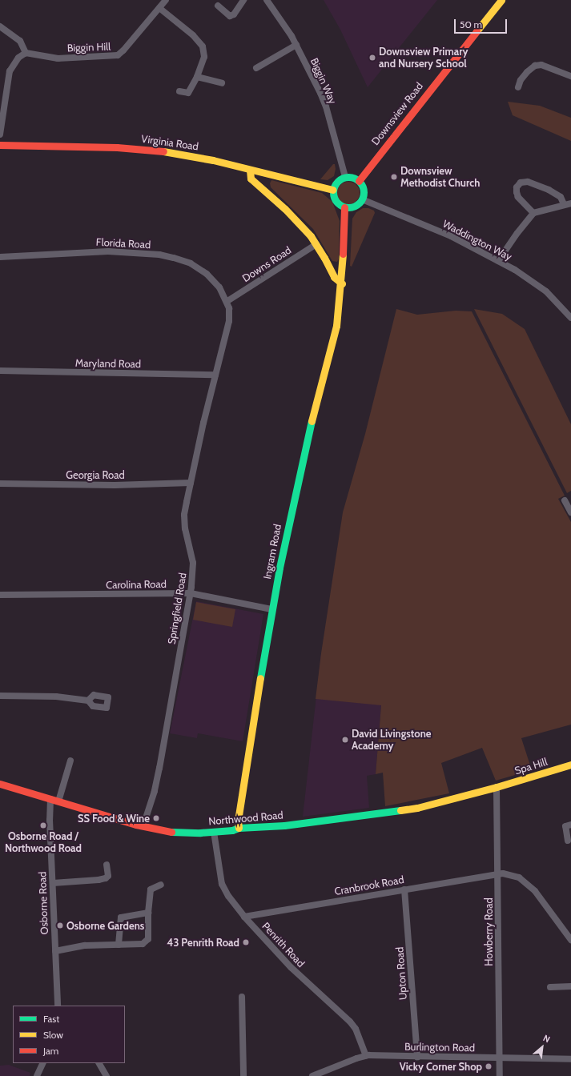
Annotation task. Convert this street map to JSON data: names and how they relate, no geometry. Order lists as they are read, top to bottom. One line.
{"streets":{"street":["Biggin Hill","Biggin Way","Downsview Road","Virginia Road","Waddington Way","Florida Road","Downs Road","Maryland Road","Georgia Road","Ingram Road","Carolina Road","Springfield Road","Spa Hill","Northwood Road","Cranbrook Road","Osborne Road","Howberry Road","Penrith Road","Upton Road","Burlington Road"]},"crossings":[["Biggin Way","Downsview Road"],["Biggin Way","Virginia Road"],["Biggin Way","Waddington Way"],["Biggin Way","Ingram Road"],["Downsview Road","Virginia Road"],["Downsview Road","Waddington Way"],["Downsview Road","Ingram Road"],["Virginia Road","Waddington Way"],["Virginia Road","Ingram Road"],["Waddington Way","Ingram Road"],["Florida Road","Downs Road"],["Florida Road","Springfield Road"],["Downs Road","Springfield Road"],["Maryland Road","Springfield Road"],["Georgia Road","Springfield Road"],["Ingram Road","Carolina Road"],["Ingram Road","Northwood Road"],["Carolina Road","Springfield Road"],["Springfield Road","Northwood Road"],["Spa Hill","Northwood Road"],["Spa Hill","Howberry Road"],["Northwood Road","Osborne Road"],["Northwood Road","Howberry Road"],["Northwood Road","Penrith Road"],["Cranbrook Road","Howberry Road"],["Cranbrook Road","Penrith Road"],["Cranbrook Road","Upton Road"],["Howberry Road","Burlington Road"],["Penrith Road","Burlington Road"],["Upton Road","Burlington Road"]],"places":["Downsview Primary and Nursery School","Downsview Methodist Church","David Livingstone Academy","SS Food & Wine","Osborne Road / Northwood Road","Osborne Gardens","43 Penrith Road","Vicky Corner Shop"],"legend":["Fast","Slow","Jam"],"scale_bar":"50 m","north":"top right"}
